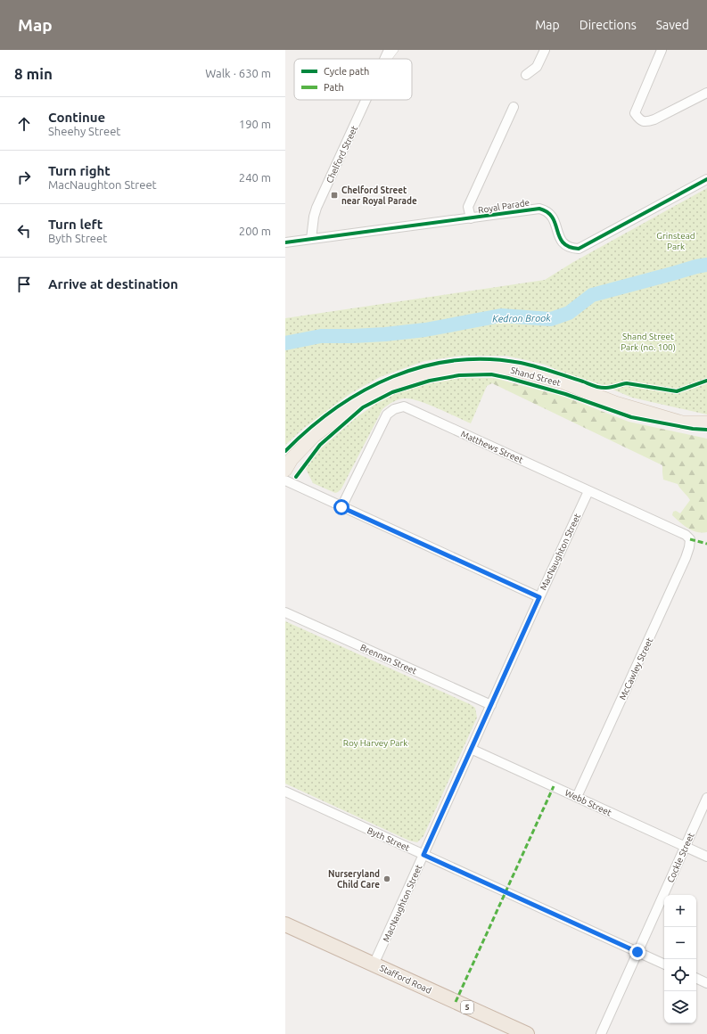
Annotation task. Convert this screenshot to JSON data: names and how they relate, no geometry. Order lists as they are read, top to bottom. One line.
{"streets":{"highway":["Stafford Road","5"],"main road":["Shand Street"],"street":["Chelford Street","Royal Parade","Matthews Street","MacNaughton Street","Brennan Street","McCawley Street","Webb Street","Byth Street","Cockle Street"]},"crossings":[["Chelford Street","Royal Parade"],["Matthews Street","MacNaughton Street"],["Matthews Street","McCawley Street"],["MacNaughton Street","Brennan Street"],["MacNaughton Street","Webb Street"],["MacNaughton Street","Byth Street"],["MacNaughton Street","Stafford Road"],["McCawley Street","Webb Street"],["Webb Street","Cockle Street"],["Byth Street","Cockle Street"]],"water":["Kedron Brook"],"parks":["Grinstead Park","Shand Street Park (no. 100)","Roy Harvey Park"],"places":{"transit":["Chelford Street near Royal Parade"],"other":["Nurseryland Child Care"]},"legend":["Cycle path","Path"],"page":{"header":"Map","nav":["Map","Directions","Saved"],"heading":["8 min","Walk · 630 m"],"list":[["Continue","Sheehy Street","190 m"],["Turn right","MacNaughton Street","240 m"],["Turn left","Byth Street","200 m"],"Arrive at destination"],"map_buttons":["+","−"]}}
